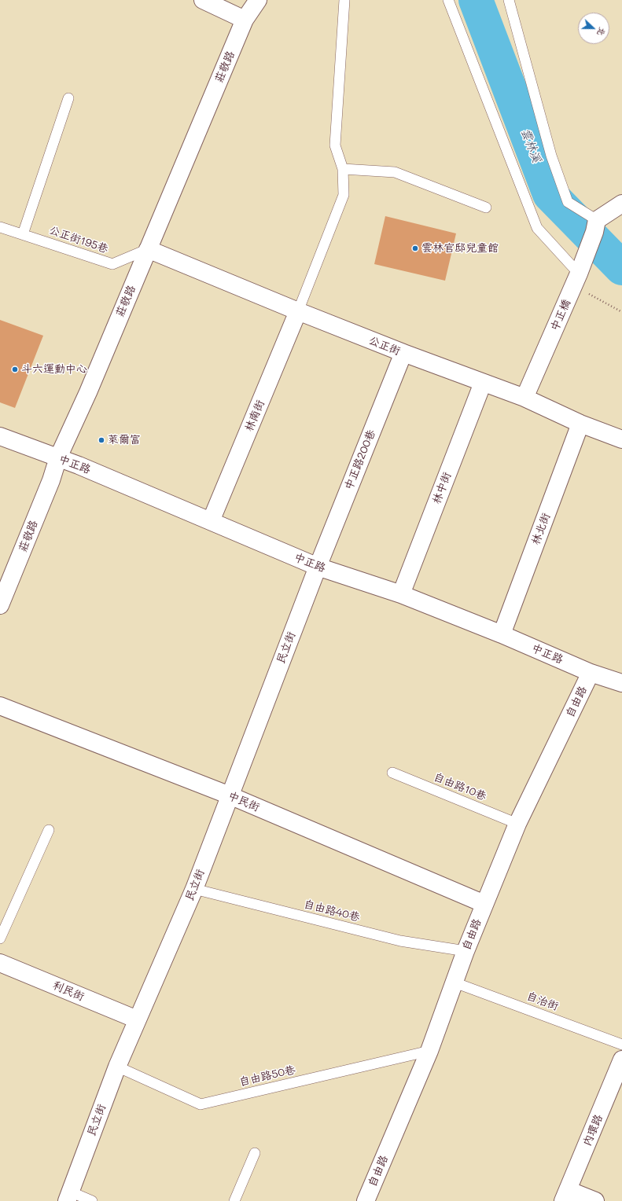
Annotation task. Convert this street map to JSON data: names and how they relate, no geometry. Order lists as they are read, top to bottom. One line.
{"streets":{"street":["莊敬路","中正橋","公正街","林南街","中正路200巷","中正路","林中街","林北街","民立街","自由路","中民街","利民街","內環路"],"lane":["公正街195巷","自由路10巷","自由路40巷","自治街","自由路50巷"]},"crossings":[["莊敬路","公正街195巷"],["莊敬路","公正街"],["莊敬路","中正路"],["公正街195巷","公正街"],["中正橋","公正街"],["公正街","林南街"],["公正街","中正路200巷"],["公正街","林中街"],["公正街","林北街"],["林南街","中正路"],["中正路200巷","中正路"],["中正路200巷","民立街"],["中正路","林中街"],["中正路","林北街"],["中正路","民立街"],["中正路","自由路"],["民立街","中民街"],["民立街","自由路40巷"],["民立街","利民街"],["民立街","自由路50巷"],["自由路","自由路10巷"],["自由路","中民街"],["自由路","自由路40巷"],["自由路","自治街"],["自由路","自由路50巷"]],"water":["雲林溪"],"places":["雲林官邸兒童館","斗六運動中心","萊爾富"],"north":"right"}
